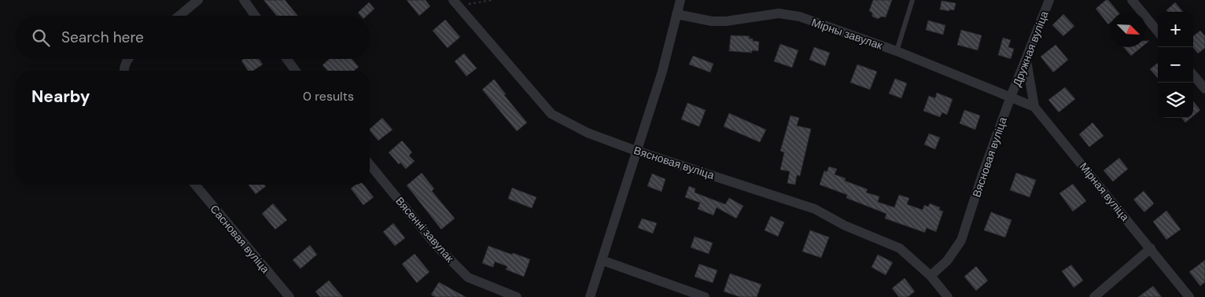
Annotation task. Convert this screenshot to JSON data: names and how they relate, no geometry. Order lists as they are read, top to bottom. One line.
{"streets":{"street":["Мірны завулак","Дружная вуліца","Вясновая вуліца","Мірная вуліца","Вясенні завулак","Сасновая вуліца"]},"crossings":[["Мірны завулак","Дружная вуліца"],["Мірны завулак","Вясновая вуліца"],["Мірны завулак","Мірная вуліца"],["Дружная вуліца","Вясновая вуліца"],["Дружная вуліца","Мірная вуліца"],["Вясновая вуліца","Мірная вуліца"]],"north":"bottom right","page":{"map_buttons":["+","−"],"search":"Search here","heading":["Nearby","0 results"]}}
